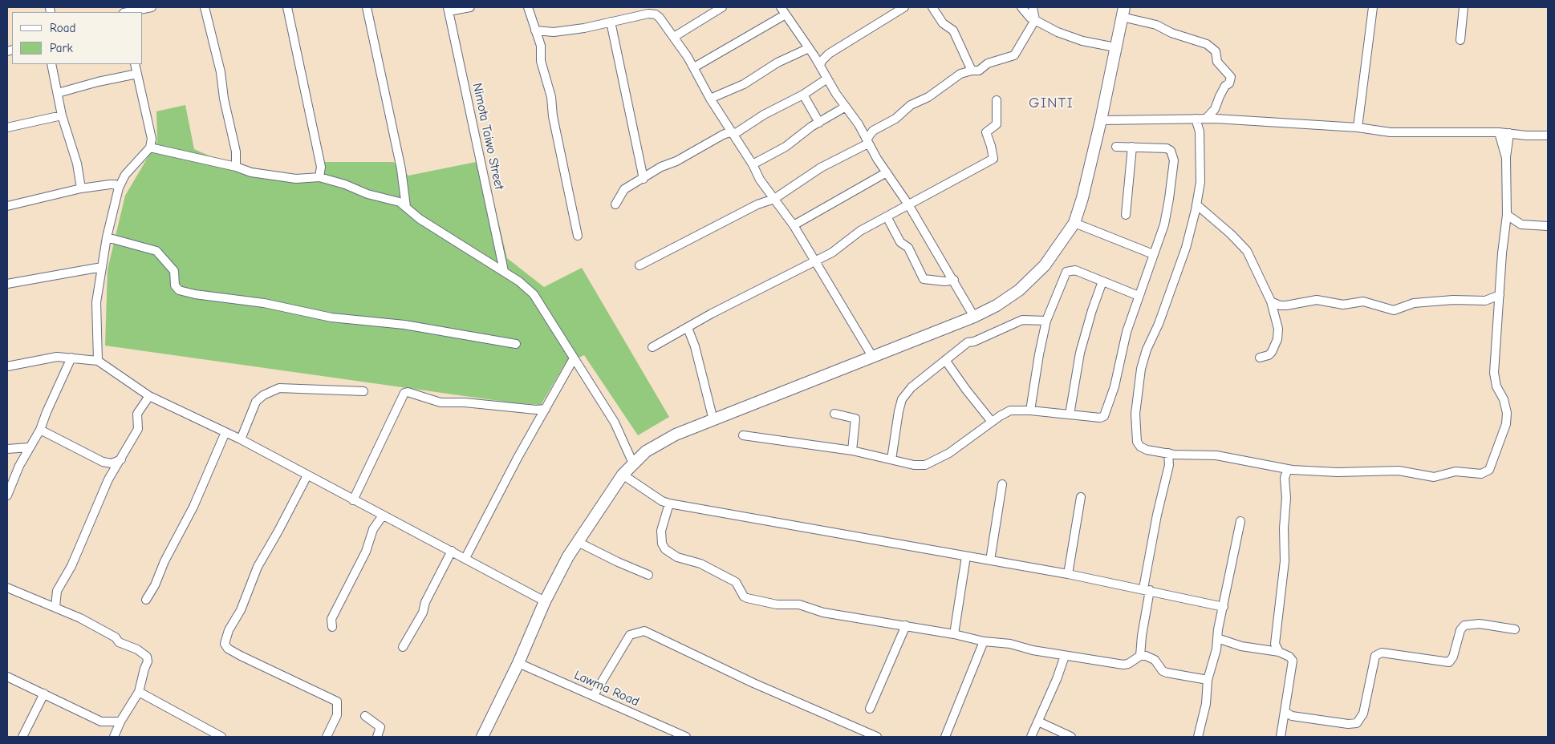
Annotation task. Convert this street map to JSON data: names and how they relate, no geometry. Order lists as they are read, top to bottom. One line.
{"streets":{"street":["Nimota Taiwo Street","Lawma Road"]},"districts":["GINTI"],"legend":["Road","Park"]}
